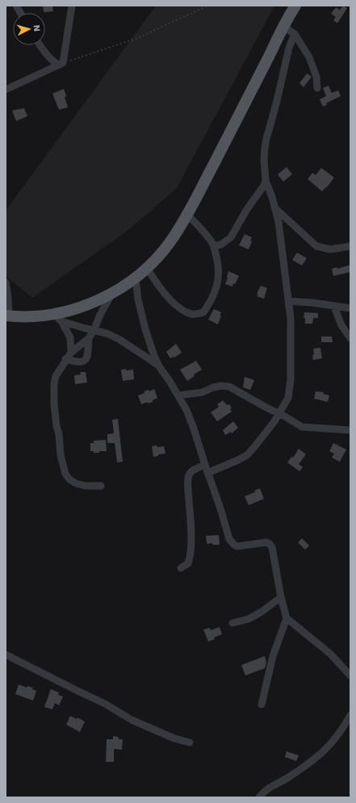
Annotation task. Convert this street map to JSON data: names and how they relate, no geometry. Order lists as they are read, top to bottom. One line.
{"north":"right"}
